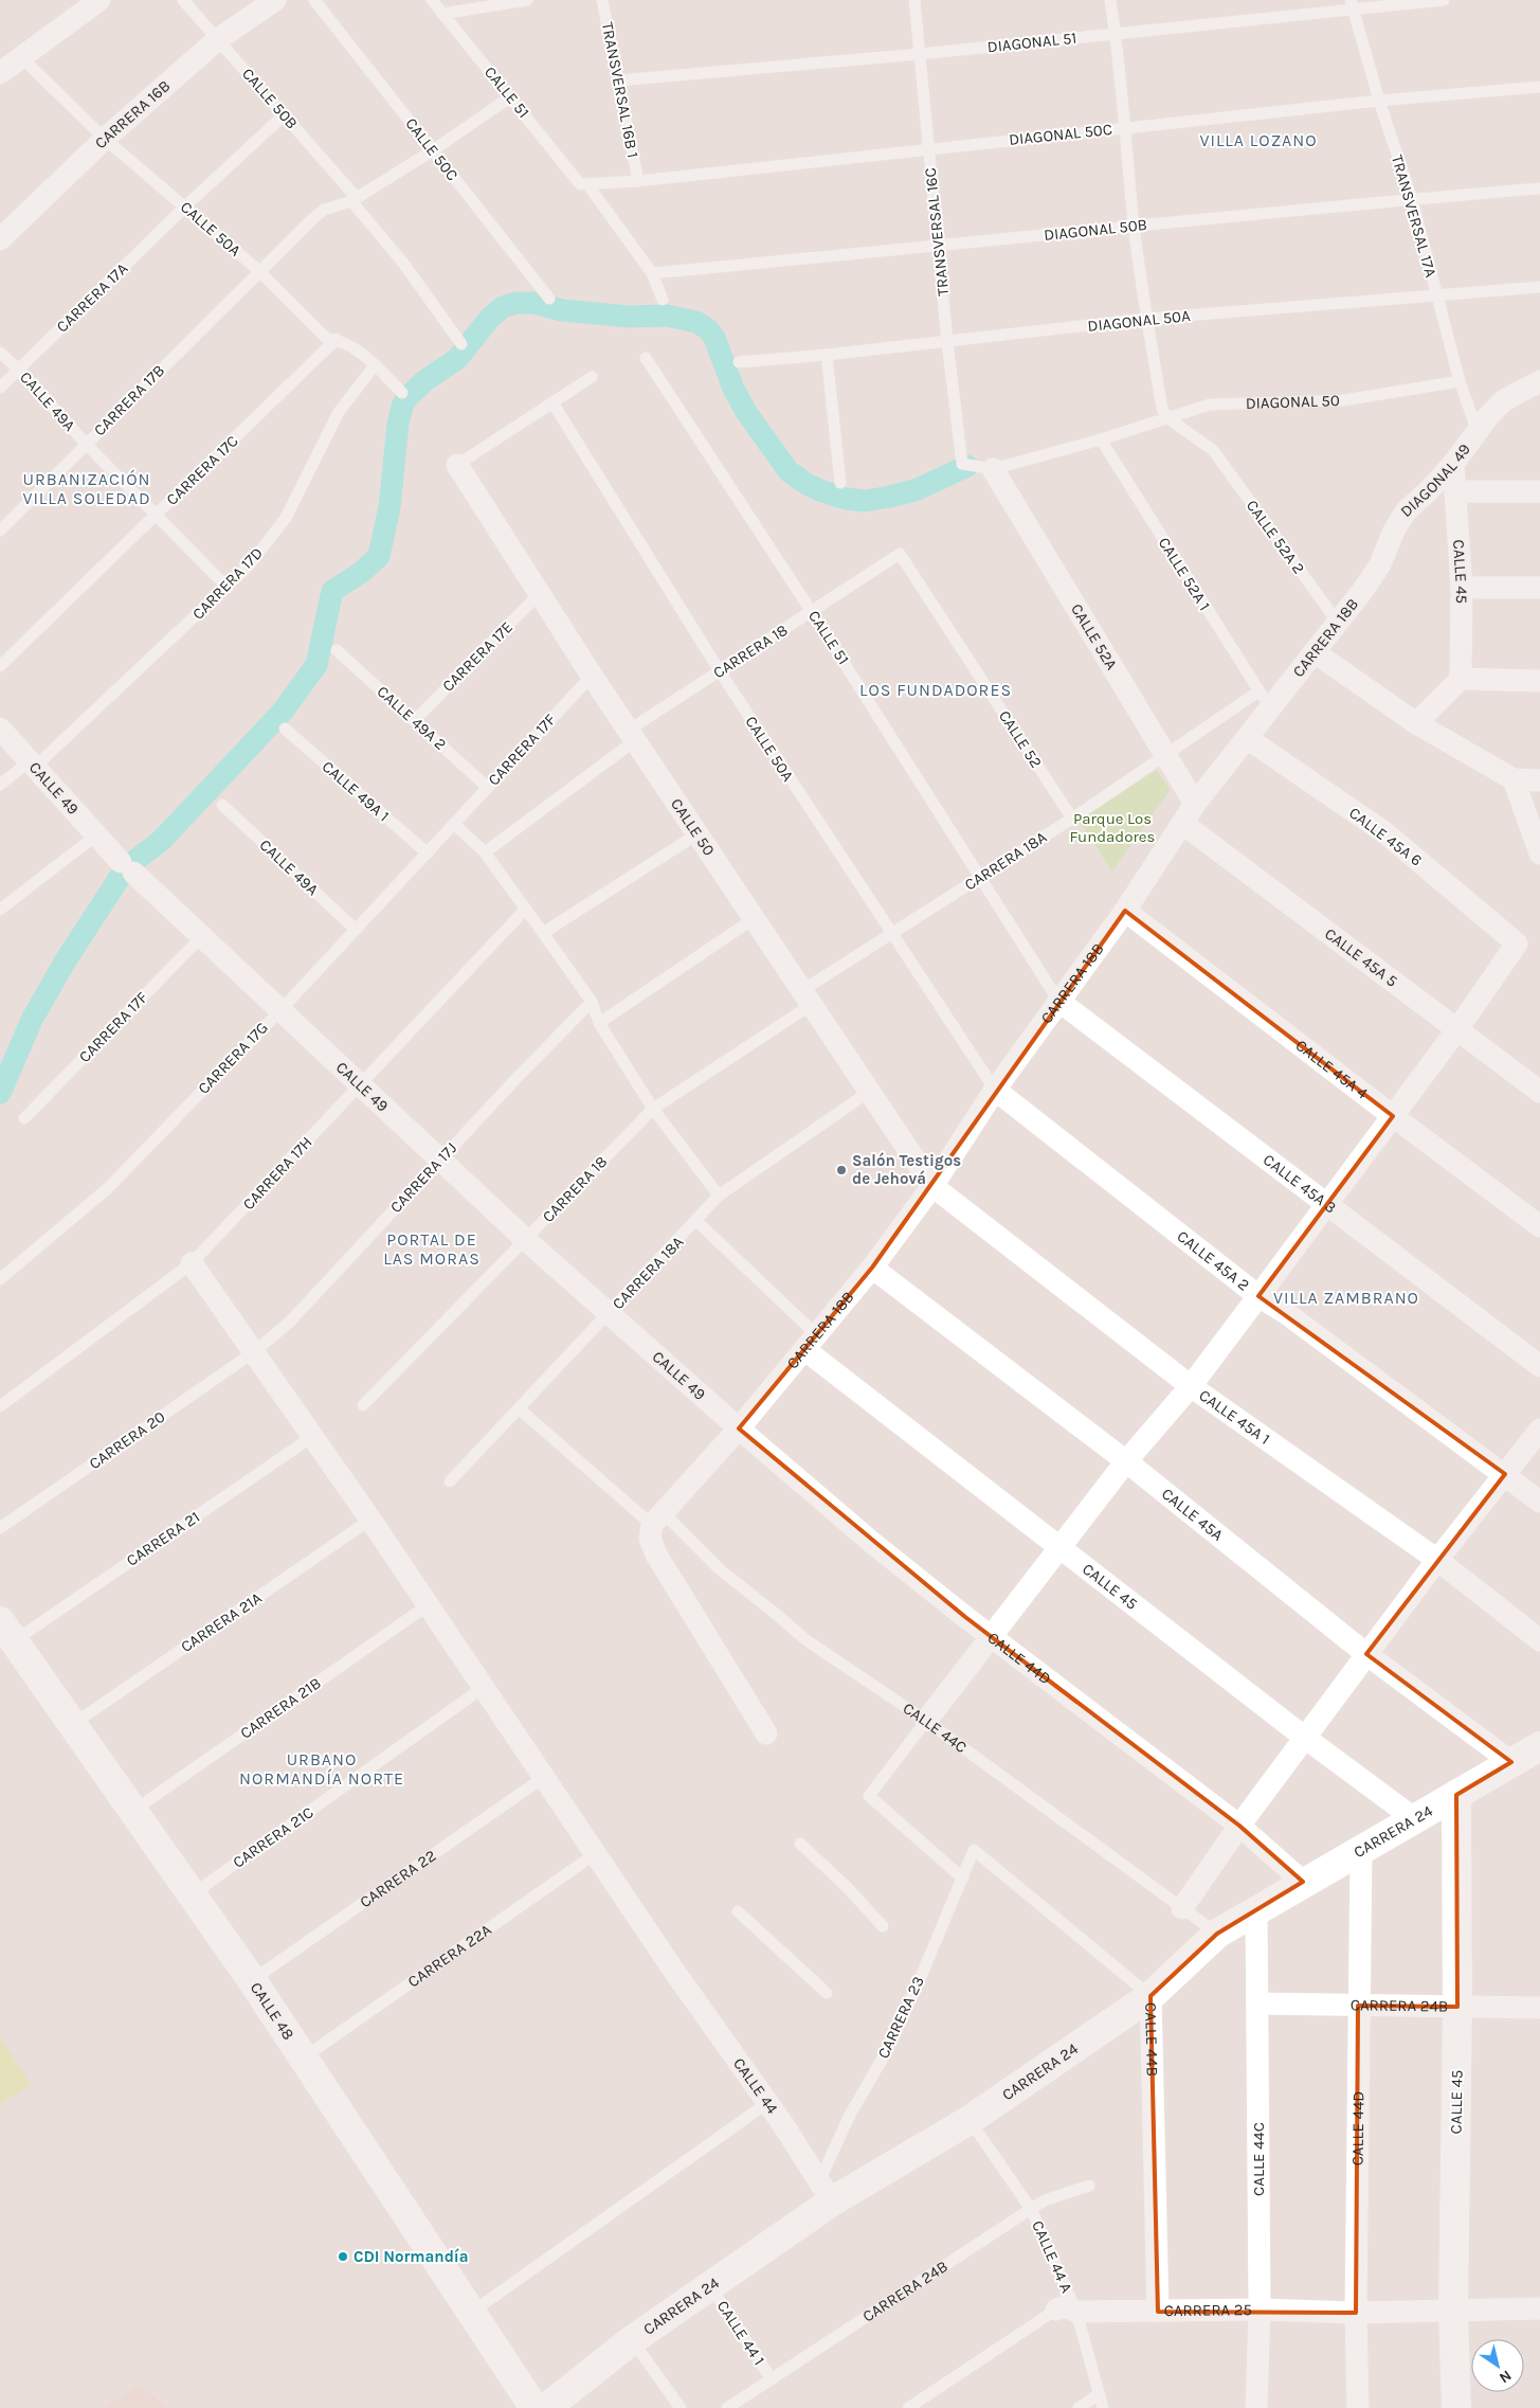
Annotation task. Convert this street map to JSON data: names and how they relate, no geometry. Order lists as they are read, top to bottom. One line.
{"streets":{"street":["CARRERA 16B","DIAGONAL 49","CALLE 45","CALLE 52A","CARRERA 18B","CALLE 49","CALLE 50","CALLE 45A 6","CALLE 45A 5","CALLE 45A 4","CALLE 45A 3","CALLE 45A 2","CALLE 45A 1","CALLE 45A","CALLE 44D","CALLE 44C","CARRERA 24","CARRERA 24B","CALLE 48","CALLE 44B","CALLE 44","CARRERA 25"],"lane":["DIAGONAL 51","TRANSVERSAL 16B 1","CALLE 51","CALLE 50B","DIAGONAL 50C","CALLE 50C","TRANSVERSAL 17A","CALLE 50A","DIAGONAL 50B","TRANSVERSAL 16C","CARRERA 17A","DIAGONAL 50A","CARRERA 17B","CALLE 49A","DIAGONAL 50","CARRERA 17C","CALLE 52A 2","CALLE 52A 1","CARRERA 17D","CARRERA 18","CARRERA 17E","CALLE 49A 2","CALLE 52","CARRERA 17F","CALLE 49A 1","CARRERA 18A","CARRERA 17G","CARRERA 17H","CARRERA 17J","CARRERA 20","CARRERA 21","CARRERA 21A","CARRERA 21B","CARRERA 21C","CARRERA 22","CARRERA 22A","CARRERA 23","CALLE 44 A","CALLE 44 1"]},"crossings":[["DIAGONAL 51","TRANSVERSAL 16B 1"],["DIAGONAL 51","TRANSVERSAL 17A"],["DIAGONAL 51","TRANSVERSAL 16C"],["TRANSVERSAL 16B 1","DIAGONAL 50C"],["CALLE 51","DIAGONAL 50C"],["CALLE 51","DIAGONAL 50B"],["CALLE 51","CARRERA 17B"],["CALLE 51","CARRERA 18B"],["CALLE 51","CARRERA 18"],["CALLE 51","CARRERA 18A"],["CALLE 51","CALLE 45A 3"],["CALLE 50B","CARRERA 16B"],["CALLE 50B","CARRERA 17A"],["CALLE 50B","CARRERA 17B"],["CARRERA 16B","CALLE 50A"],["DIAGONAL 50C","TRANSVERSAL 17A"],["DIAGONAL 50C","TRANSVERSAL 16C"],["CALLE 50C","CARRERA 17B"],["TRANSVERSAL 17A","DIAGONAL 50B"],["TRANSVERSAL 17A","DIAGONAL 50A"],["TRANSVERSAL 17A","DIAGONAL 50"],["TRANSVERSAL 17A","DIAGONAL 49"],["CALLE 50A","CARRERA 17A"],["CALLE 50A","CARRERA 17B"],["CALLE 50A","CARRERA 17C"],["CALLE 50A","CARRERA 17D"],["CALLE 50A","CARRERA 18B"],["CALLE 50A","CARRERA 18"],["CALLE 50A","CARRERA 18A"],["CALLE 50A","CALLE 45A 2"],["DIAGONAL 50B","TRANSVERSAL 16C"],["TRANSVERSAL 16C","DIAGONAL 50A"],["TRANSVERSAL 16C","CALLE 52A"],["CARRERA 17A","CALLE 49A"],["CARRERA 17B","CALLE 49A"],["CALLE 49A","CARRERA 17C"],["CALLE 49A","CARRERA 17D"],["CALLE 49A","CARRERA 17G"],["DIAGONAL 50","CALLE 52A 2"],["DIAGONAL 50","CALLE 52A 1"],["DIAGONAL 49","CALLE 45"],["DIAGONAL 49","CARRERA 18B"],["CALLE 52A 2","CARRERA 18B"],["CALLE 45","CARRERA 18B"],["CALLE 45","CARRERA 24"],["CALLE 45","CARRERA 24B"],["CALLE 45","CARRERA 25"],["CALLE 52A 1","CARRERA 18B"],["CALLE 52A 1","CARRERA 18A"],["CARRERA 17D","CALLE 49"],["CALLE 52A","CARRERA 18B"],["CALLE 52A","CARRERA 18A"],["CARRERA 18B","CALLE 49"],["CARRERA 18B","CALLE 50"],["CARRERA 18B","CALLE 45A 6"],["CARRERA 18B","CARRERA 18A"],["CARRERA 18B","CALLE 45A 5"],["CARRERA 18B","CALLE 45A 4"],["CARRERA 18B","CALLE 45A 3"],["CARRERA 18B","CALLE 45A 2"],["CARRERA 18B","CALLE 45A 1"],["CARRERA 18B","CALLE 45A"],["CARRERA 18B","CALLE 44D"],["CARRERA 18B","CALLE 44C"],["CARRERA 18","CALLE 52"],["CARRERA 18","CALLE 49"],["CARRERA 18","CALLE 50"],["CARRERA 18","CARRERA 18A"],["CARRERA 17E","CALLE 49A 2"],["CARRERA 17E","CALLE 50"],["CALLE 49A 2","CARRERA 17F"],["CALLE 52","CARRERA 18A"],["CARRERA 17F","CALLE 49"],["CARRERA 17F","CALLE 50"],["CARRERA 17F","CARRERA 17G"],["CALLE 49","CARRERA 18A"],["CALLE 49","CARRERA 17G"],["CALLE 49","CARRERA 17H"],["CALLE 49","CARRERA 17J"],["CALLE 49","CALLE 44D"],["CALLE 49A 1","CARRERA 17G"],["CALLE 50","CARRERA 18A"],["CALLE 50","CALLE 45A 1"],["CALLE 45A 6","CALLE 45A 5"],["CARRERA 18A","CALLE 44C"],["CARRERA 17H","CALLE 44"],["CARRERA 17J","CARRERA 20"],["CARRERA 17J","CALLE 44"],["CARRERA 20","CALLE 44"],["CALLE 45A","CARRERA 24"],["CARRERA 21","CALLE 48"],["CARRERA 21","CALLE 44"],["CARRERA 21A","CALLE 48"],["CARRERA 21A","CALLE 44"],["CALLE 44D","CARRERA 24"],["CALLE 44D","CARRERA 24B"],["CALLE 44D","CARRERA 25"],["CARRERA 21B","CALLE 48"],["CARRERA 21B","CALLE 44"],["CALLE 44C","CARRERA 24"],["CALLE 44C","CARRERA 24B"],["CALLE 44C","CARRERA 25"],["CARRERA 24","CARRERA 23"],["CARRERA 24","CALLE 44B"],["CARRERA 24","CALLE 44"],["CARRERA 24","CALLE 44 A"],["CARRERA 24","CALLE 44 1"],["CARRERA 21C","CALLE 48"],["CARRERA 21C","CALLE 44"],["CARRERA 22","CALLE 48"],["CARRERA 22","CALLE 44"],["CARRERA 22A","CALLE 48"],["CARRERA 22A","CALLE 44"],["CARRERA 24B","CALLE 44 A"],["CARRERA 24B","CALLE 44 1"],["CARRERA 23","CALLE 44B"],["CARRERA 23","CALLE 44"],["CALLE 44B","CARRERA 25"],["CALLE 44 A","CARRERA 25"]],"districts":["VILLA LOZANO","URBANIZACIÓN VILLA SOLEDAD","LOS FUNDADORES","PORTAL DE LAS MORAS","VILLA ZAMBRANO","URBANO NORMANDÍA NORTE"],"parks":["Parque Los Fundadores"],"places":["Salón Testigos de Jehová","CDI Normandía"],"north":"bottom right"}
